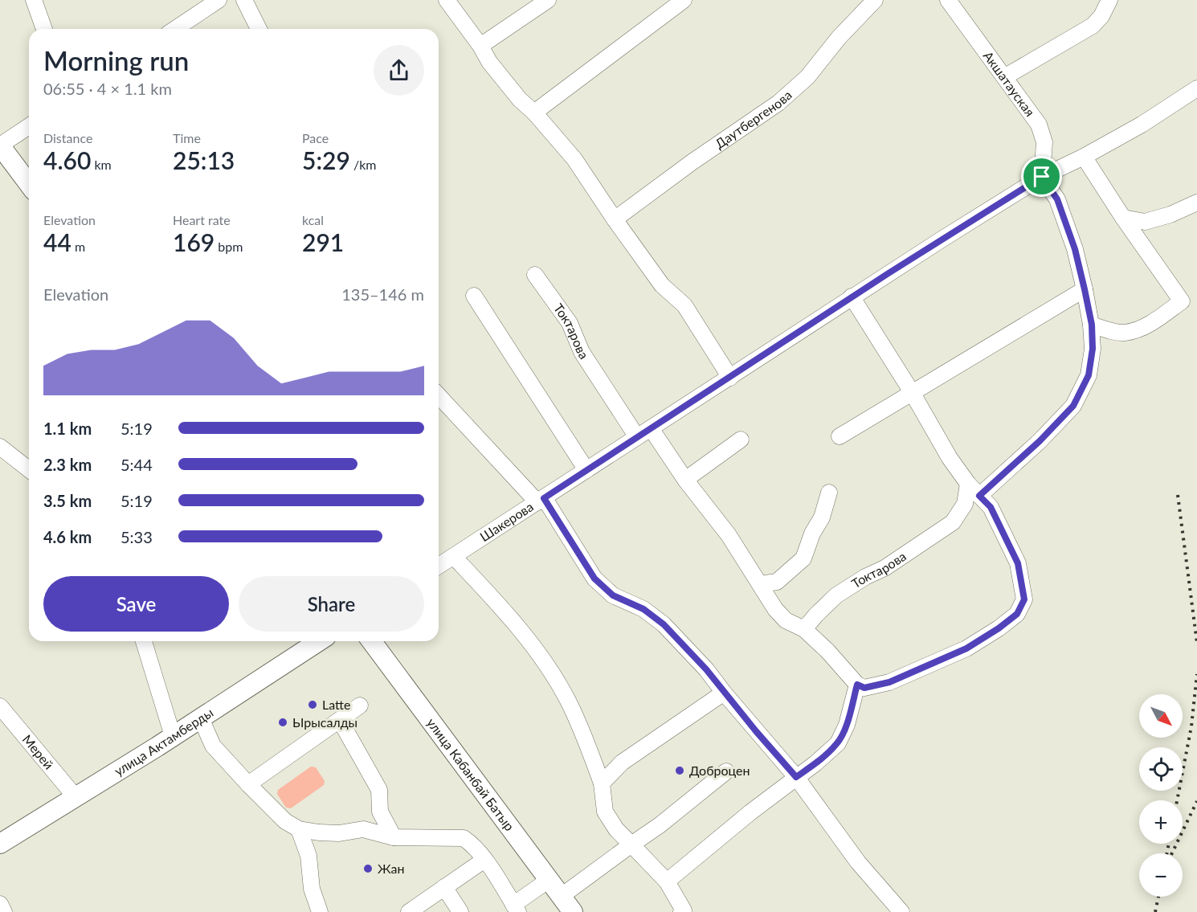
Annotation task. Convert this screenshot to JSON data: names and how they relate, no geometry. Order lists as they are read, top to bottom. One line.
{"streets":{"main road":["улица Актамберды","улица Кабанбай Батыр"],"street":["Акшатауская","Даутбергенова","Токтарова","Шакерова","Мерей"]},"crossings":[["Акшатауская","Шакерова"],["Токтарова","Шакерова"],["улица Актамберды","Мерей"]],"places":["Latte","Ырысалды","Доброцен","Жан"],"north":"bottom right","page":{"heading":["Morning run","06:55 · 4 × 1.1 km"],"stats":[["Distance","4.60 km"],["Time","25:13"],["Pace","5:29 /km"],["Elevation","44 m"],["Heart rate","169 bpm"],["kcal","291"]],"chart":["Elevation","135–146 m"],"list":[{"name":"1.1 km","note":"5:19"},{"name":"2.3 km","note":"5:44"},{"name":"3.5 km","note":"5:19"},{"name":"4.6 km","note":"5:33"}],"buttons":["Save","Share"],"map_buttons":["+","−"]}}
